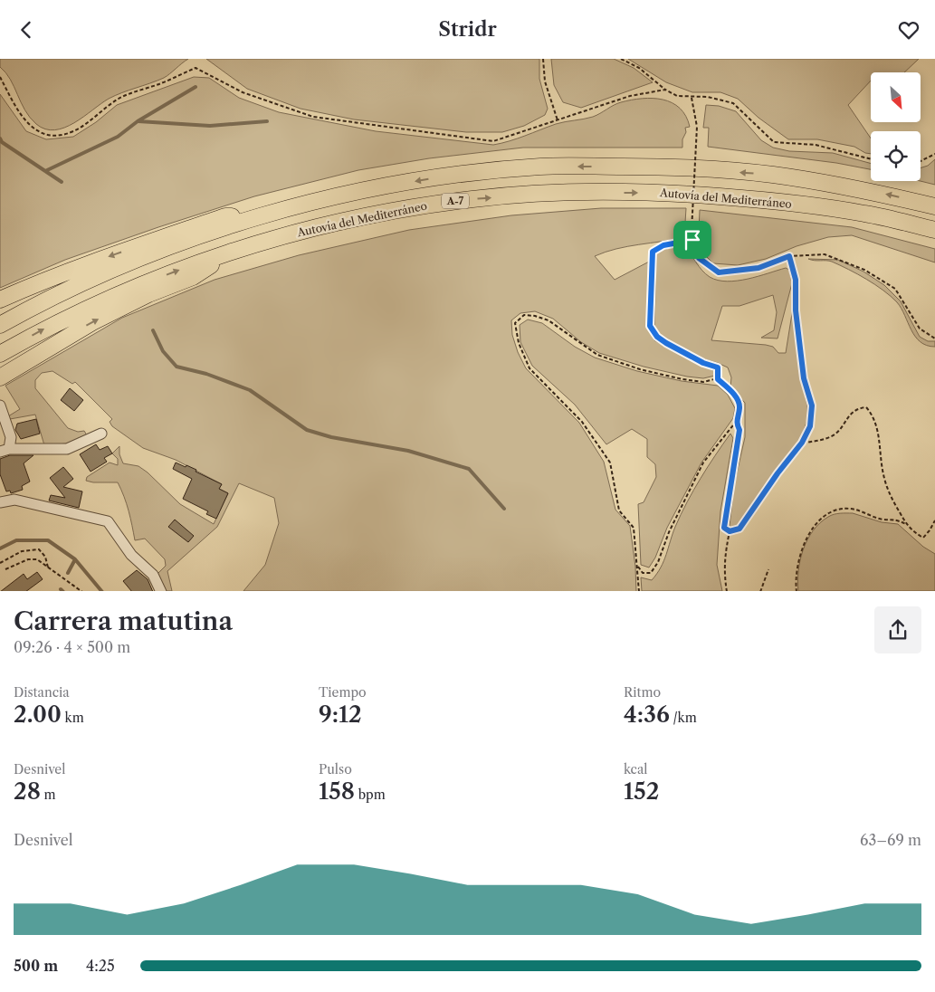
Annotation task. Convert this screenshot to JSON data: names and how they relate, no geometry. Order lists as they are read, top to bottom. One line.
{"streets":{"highway":["Autovía del Mediterráneo","A-7"]},"north":"bottom right","page":{"header":"Stridr","heading":["Carrera matutina","09:26 · 4 × 500 m"],"stats":[["Distancia","2.00 km"],["Tiempo","9:12"],["Ritmo","4:36 /km"],["Desnivel","28 m"],["Pulso","158 bpm"],["kcal","152"]],"chart":["Desnivel","63–69 m"],"list":[{"name":"500 m","note":"4:25"}]}}
